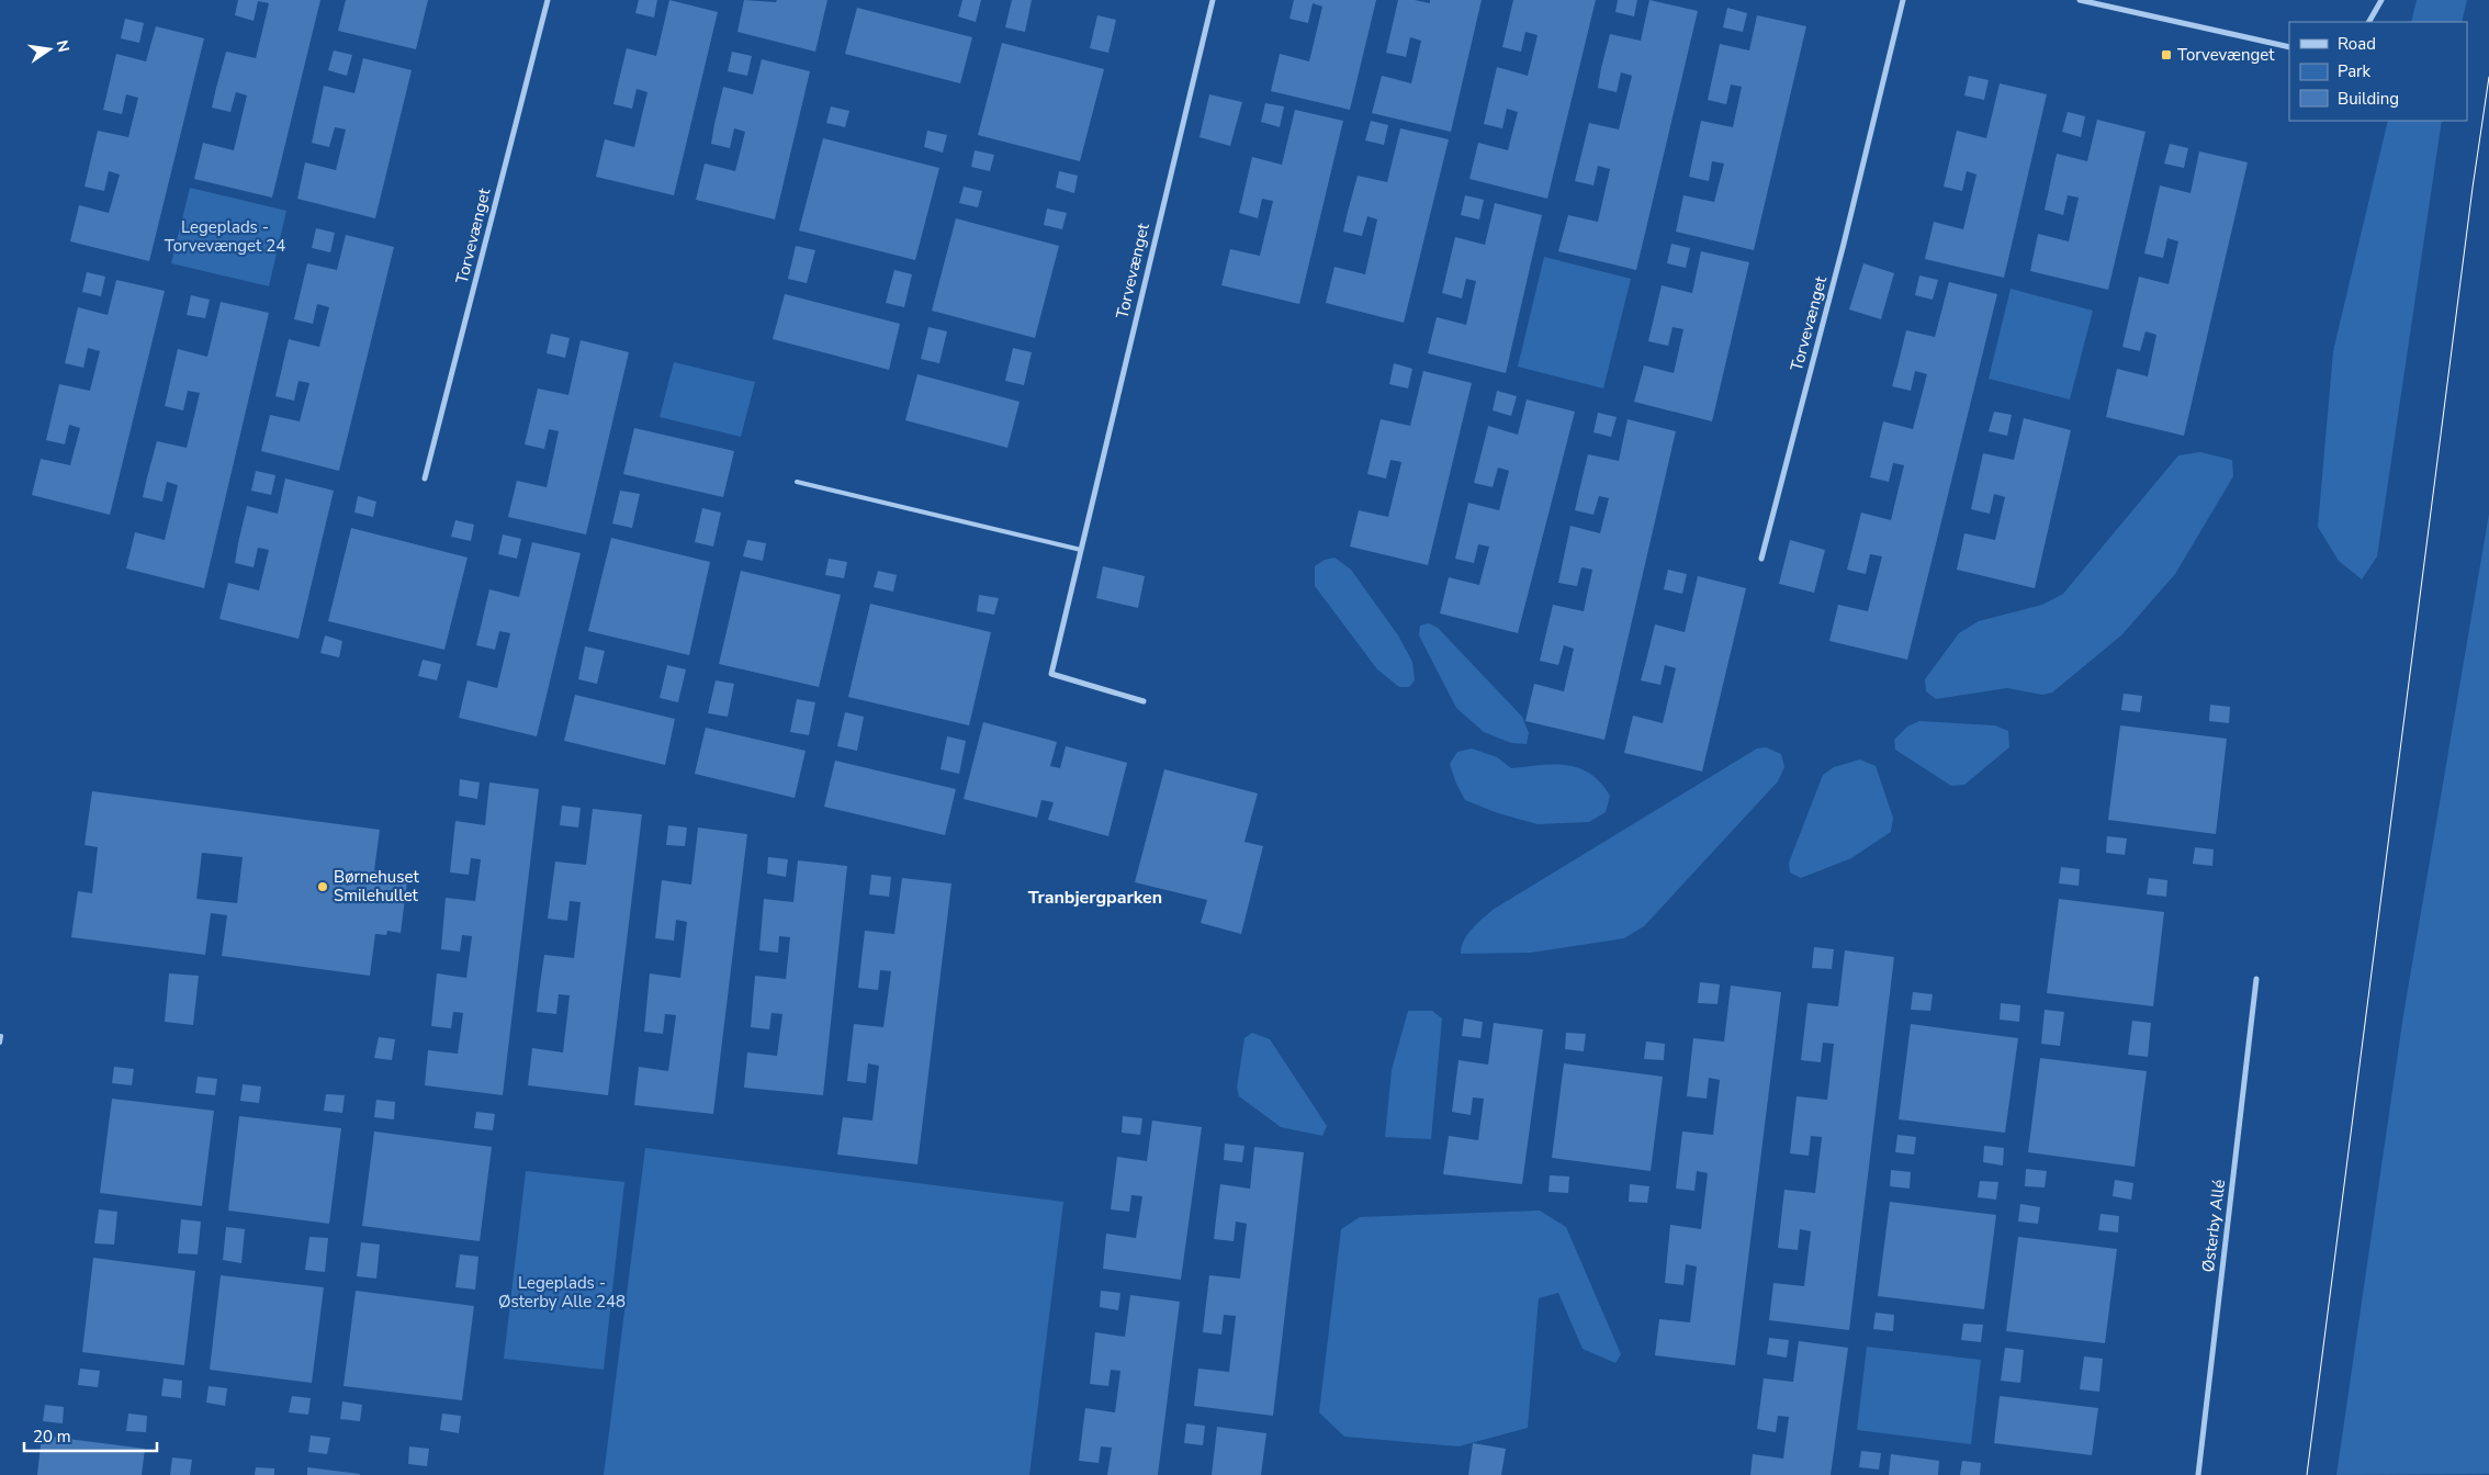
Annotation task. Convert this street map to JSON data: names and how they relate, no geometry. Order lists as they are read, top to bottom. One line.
{"streets":{"street":["Torvevænget","Østerby Allé"]},"districts":["Tranbjergparken"],"parks":["Legeplads - Torvevænget 24","Legeplads - Østerby Alle 248"],"places":{"transit":["Torvevænget"],"other":["Børnehuset Smilehullet"]},"legend":["Road","Park","Building"],"scale_bar":"20 m","north":"right"}
